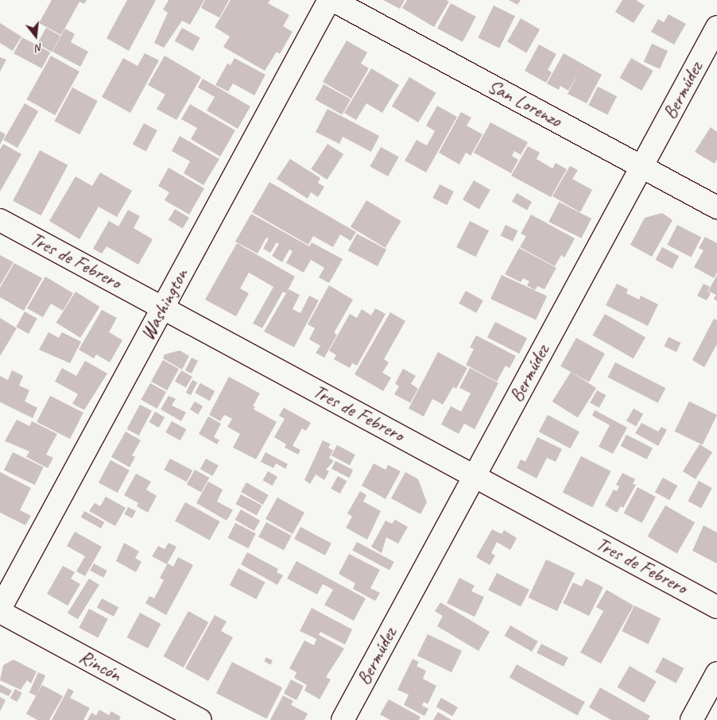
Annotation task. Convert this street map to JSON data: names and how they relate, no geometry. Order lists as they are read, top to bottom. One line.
{"streets":{"street":["Bermúdez","San Lorenzo","Tres de Febrero","Washington","Rincón"]},"crossings":[["Bermúdez","San Lorenzo"],["Bermúdez","Tres de Febrero"],["Tres de Febrero","Washington"]],"north":"bottom"}
